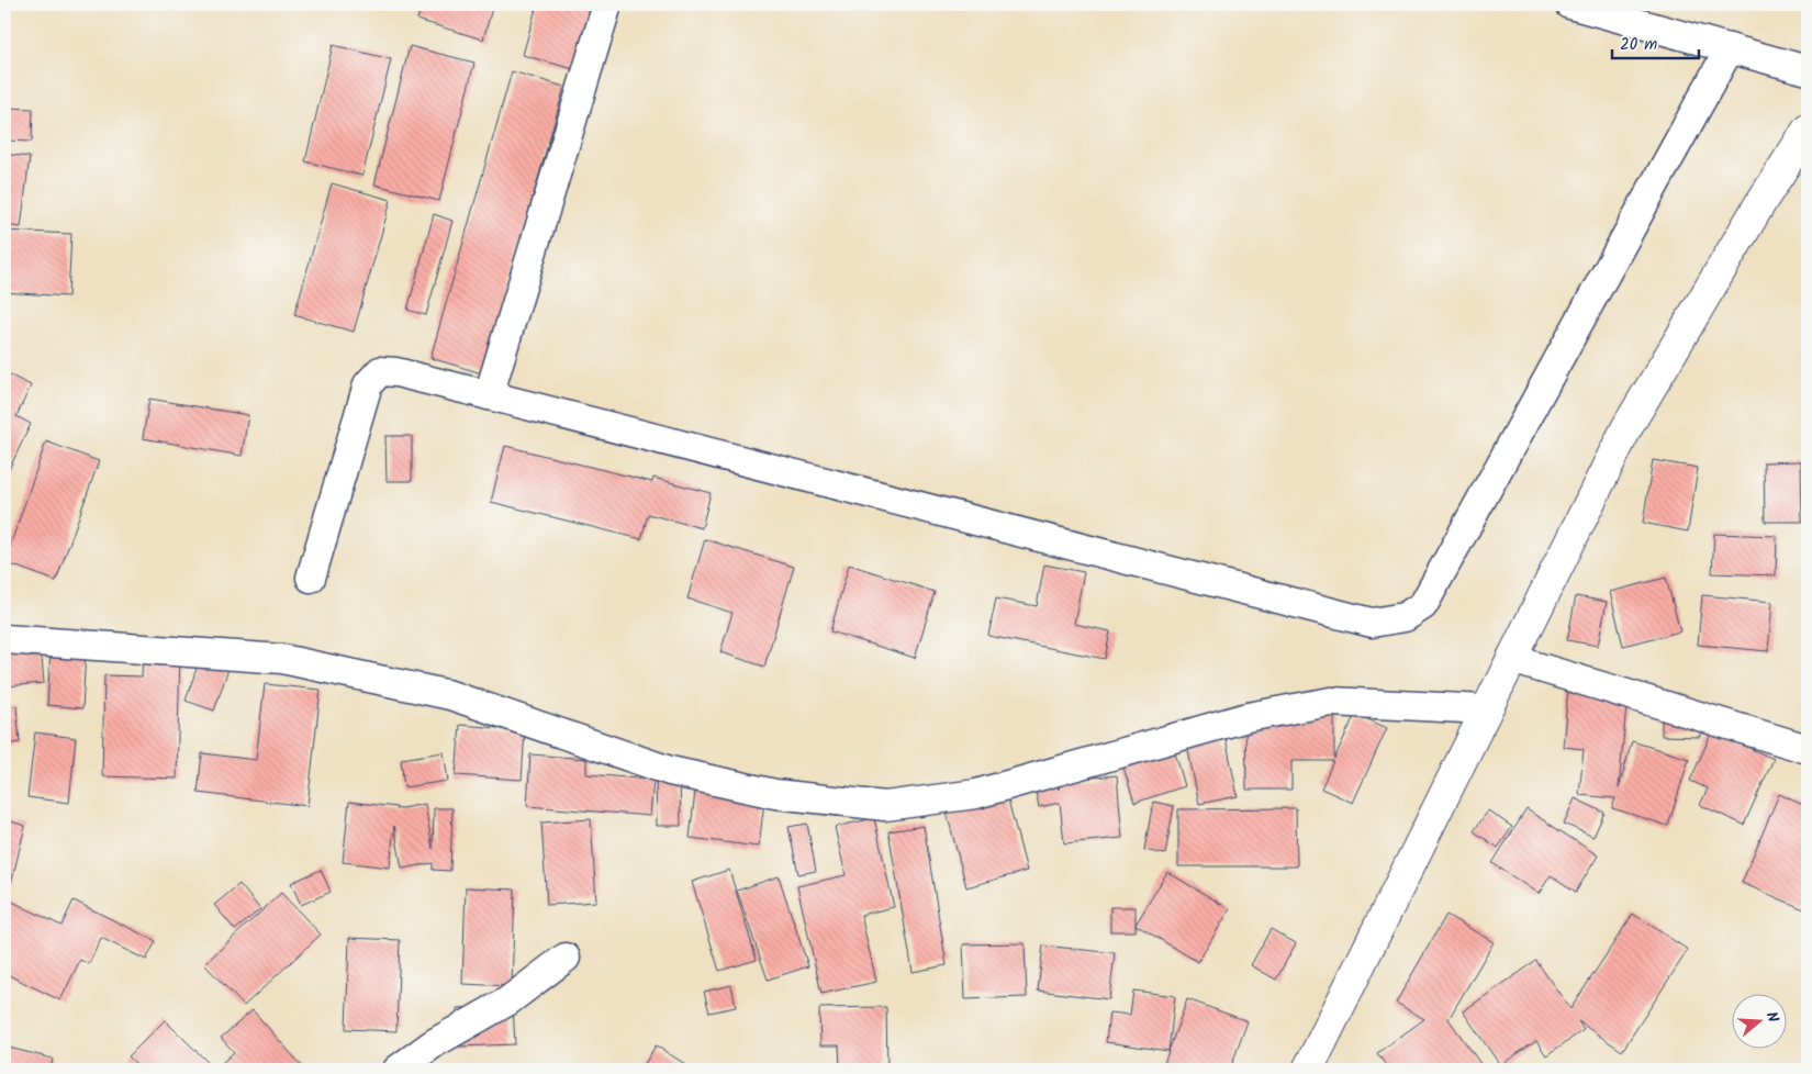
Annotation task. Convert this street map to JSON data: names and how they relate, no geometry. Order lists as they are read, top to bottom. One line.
{"scale_bar":"20 m","north":"right"}
